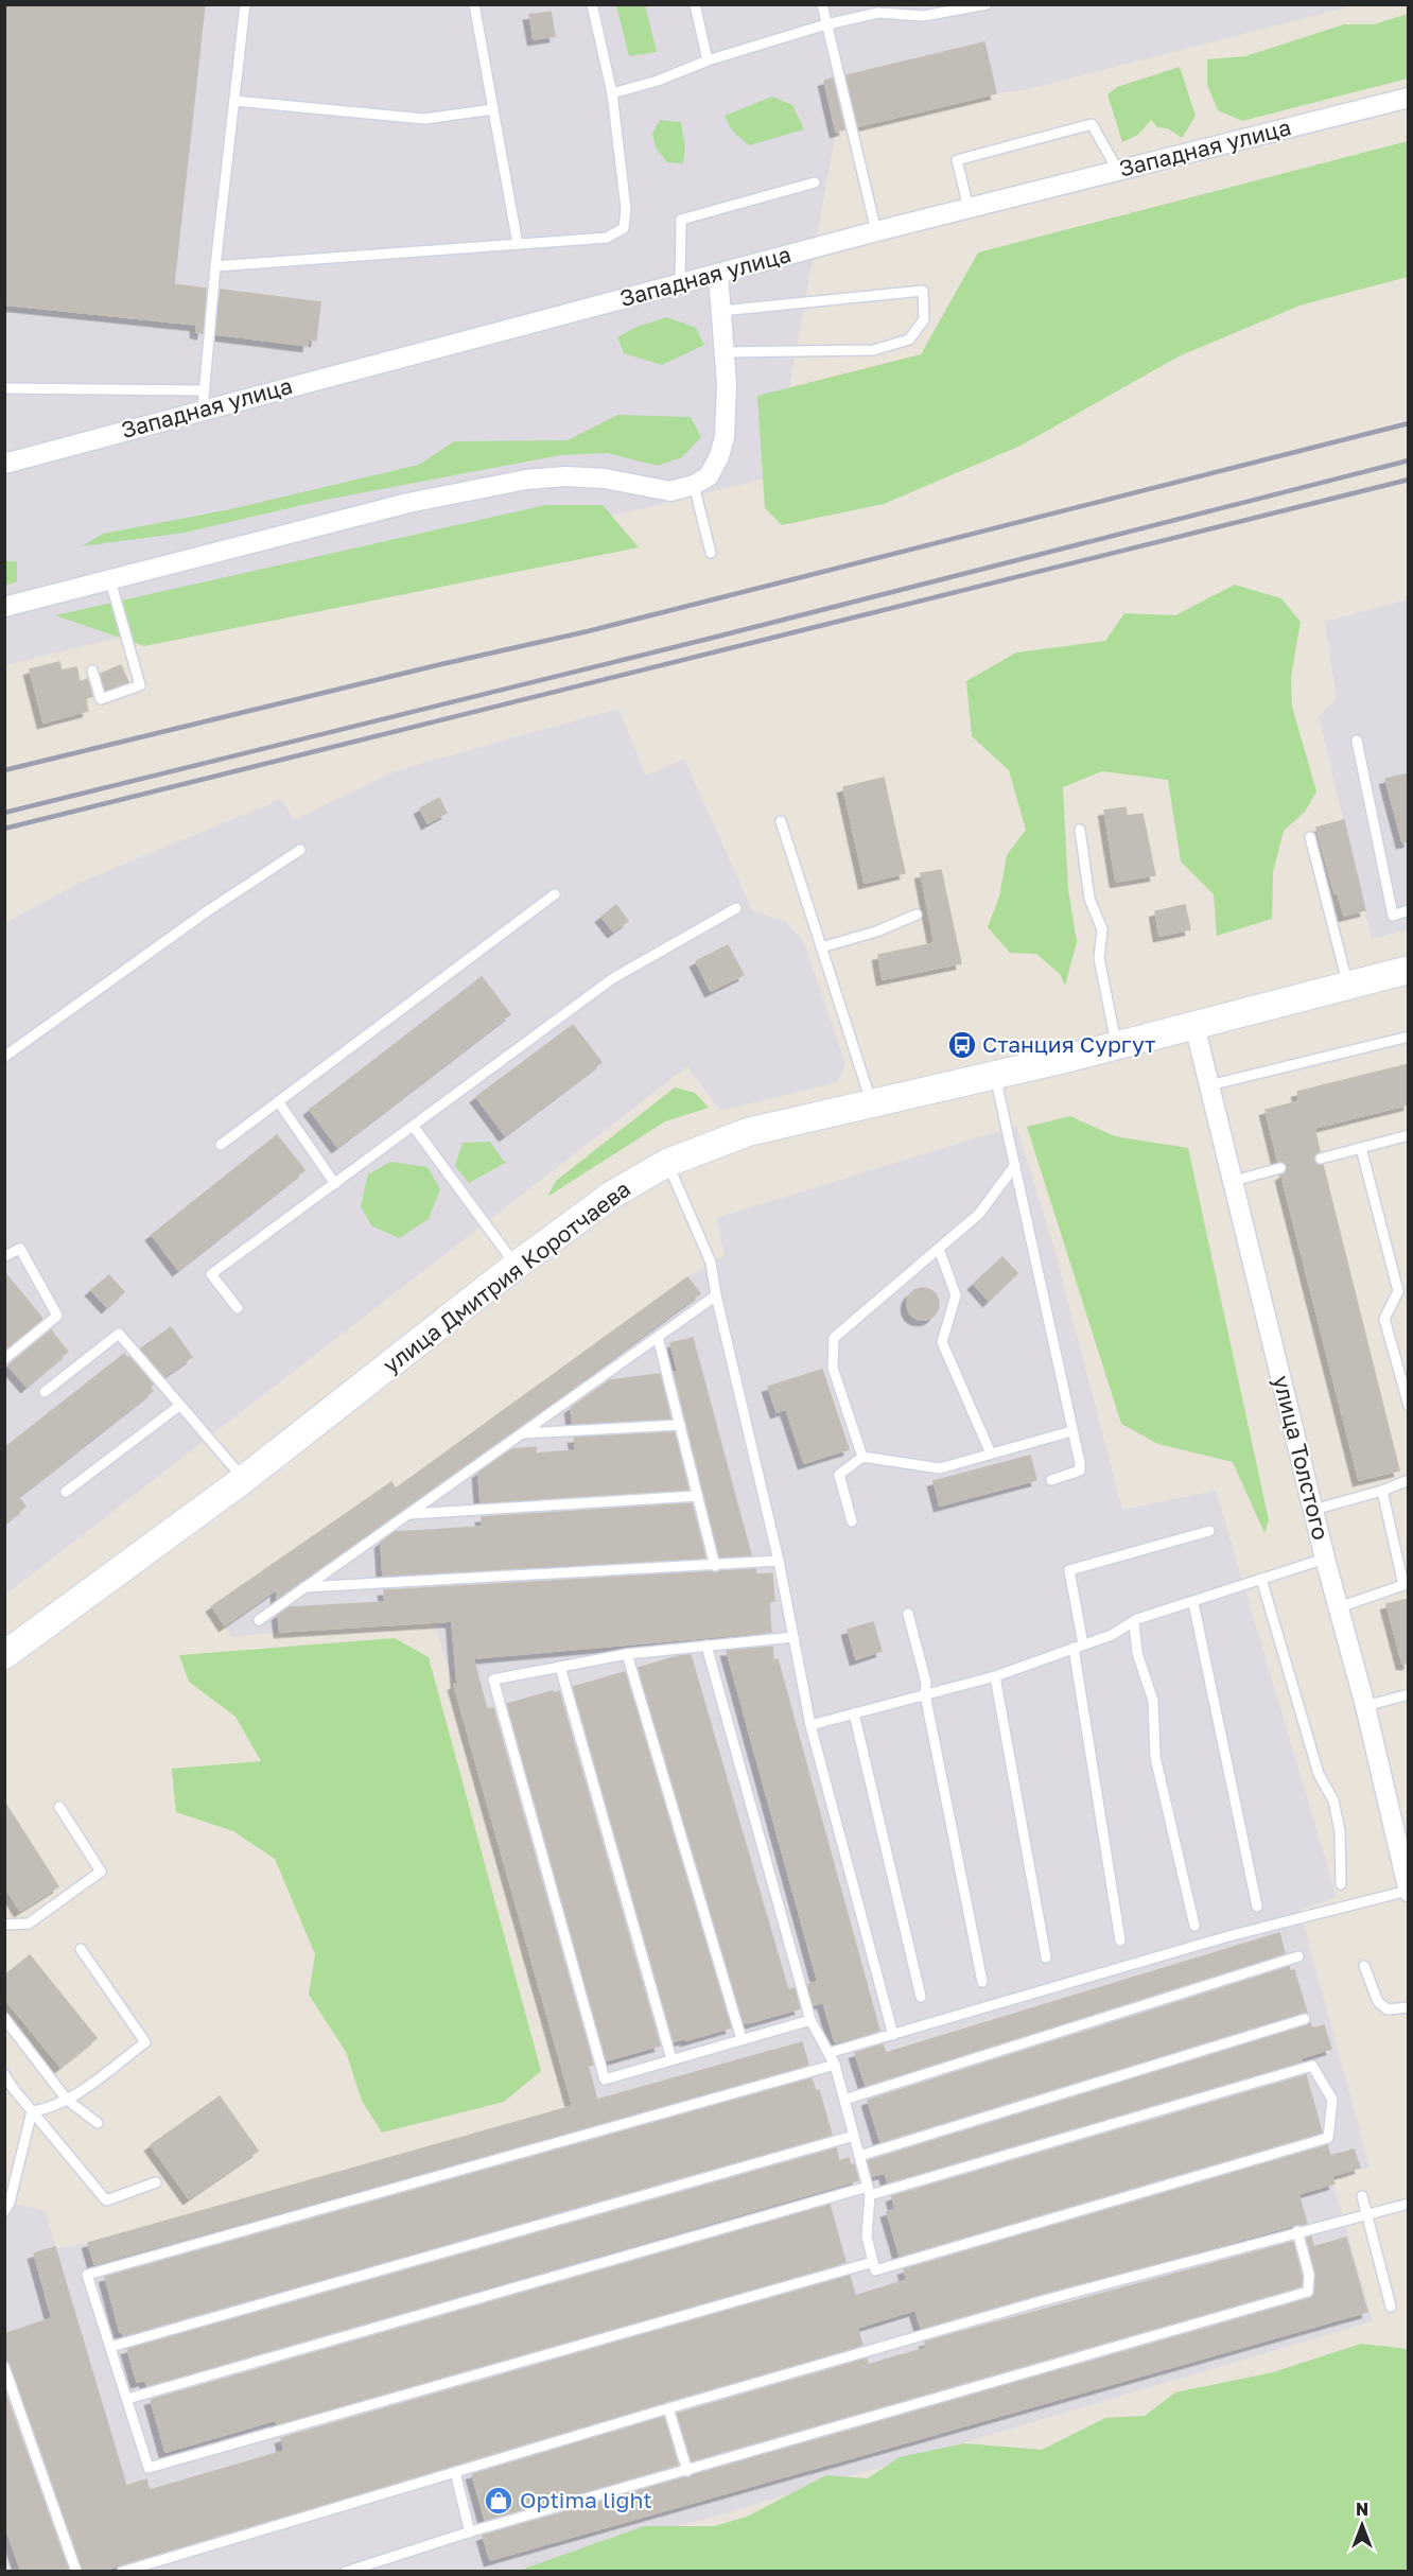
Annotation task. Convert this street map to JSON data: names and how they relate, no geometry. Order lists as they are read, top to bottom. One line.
{"streets":{"street":["Западная улица","улица Дмитрия Коротчаева","улица Толстого"]},"crossings":[["улица Дмитрия Коротчаева","улица Толстого"]],"places":{"bus stop":["Станция Сургут"],"shop":["Optima light"]},"north":"top"}
